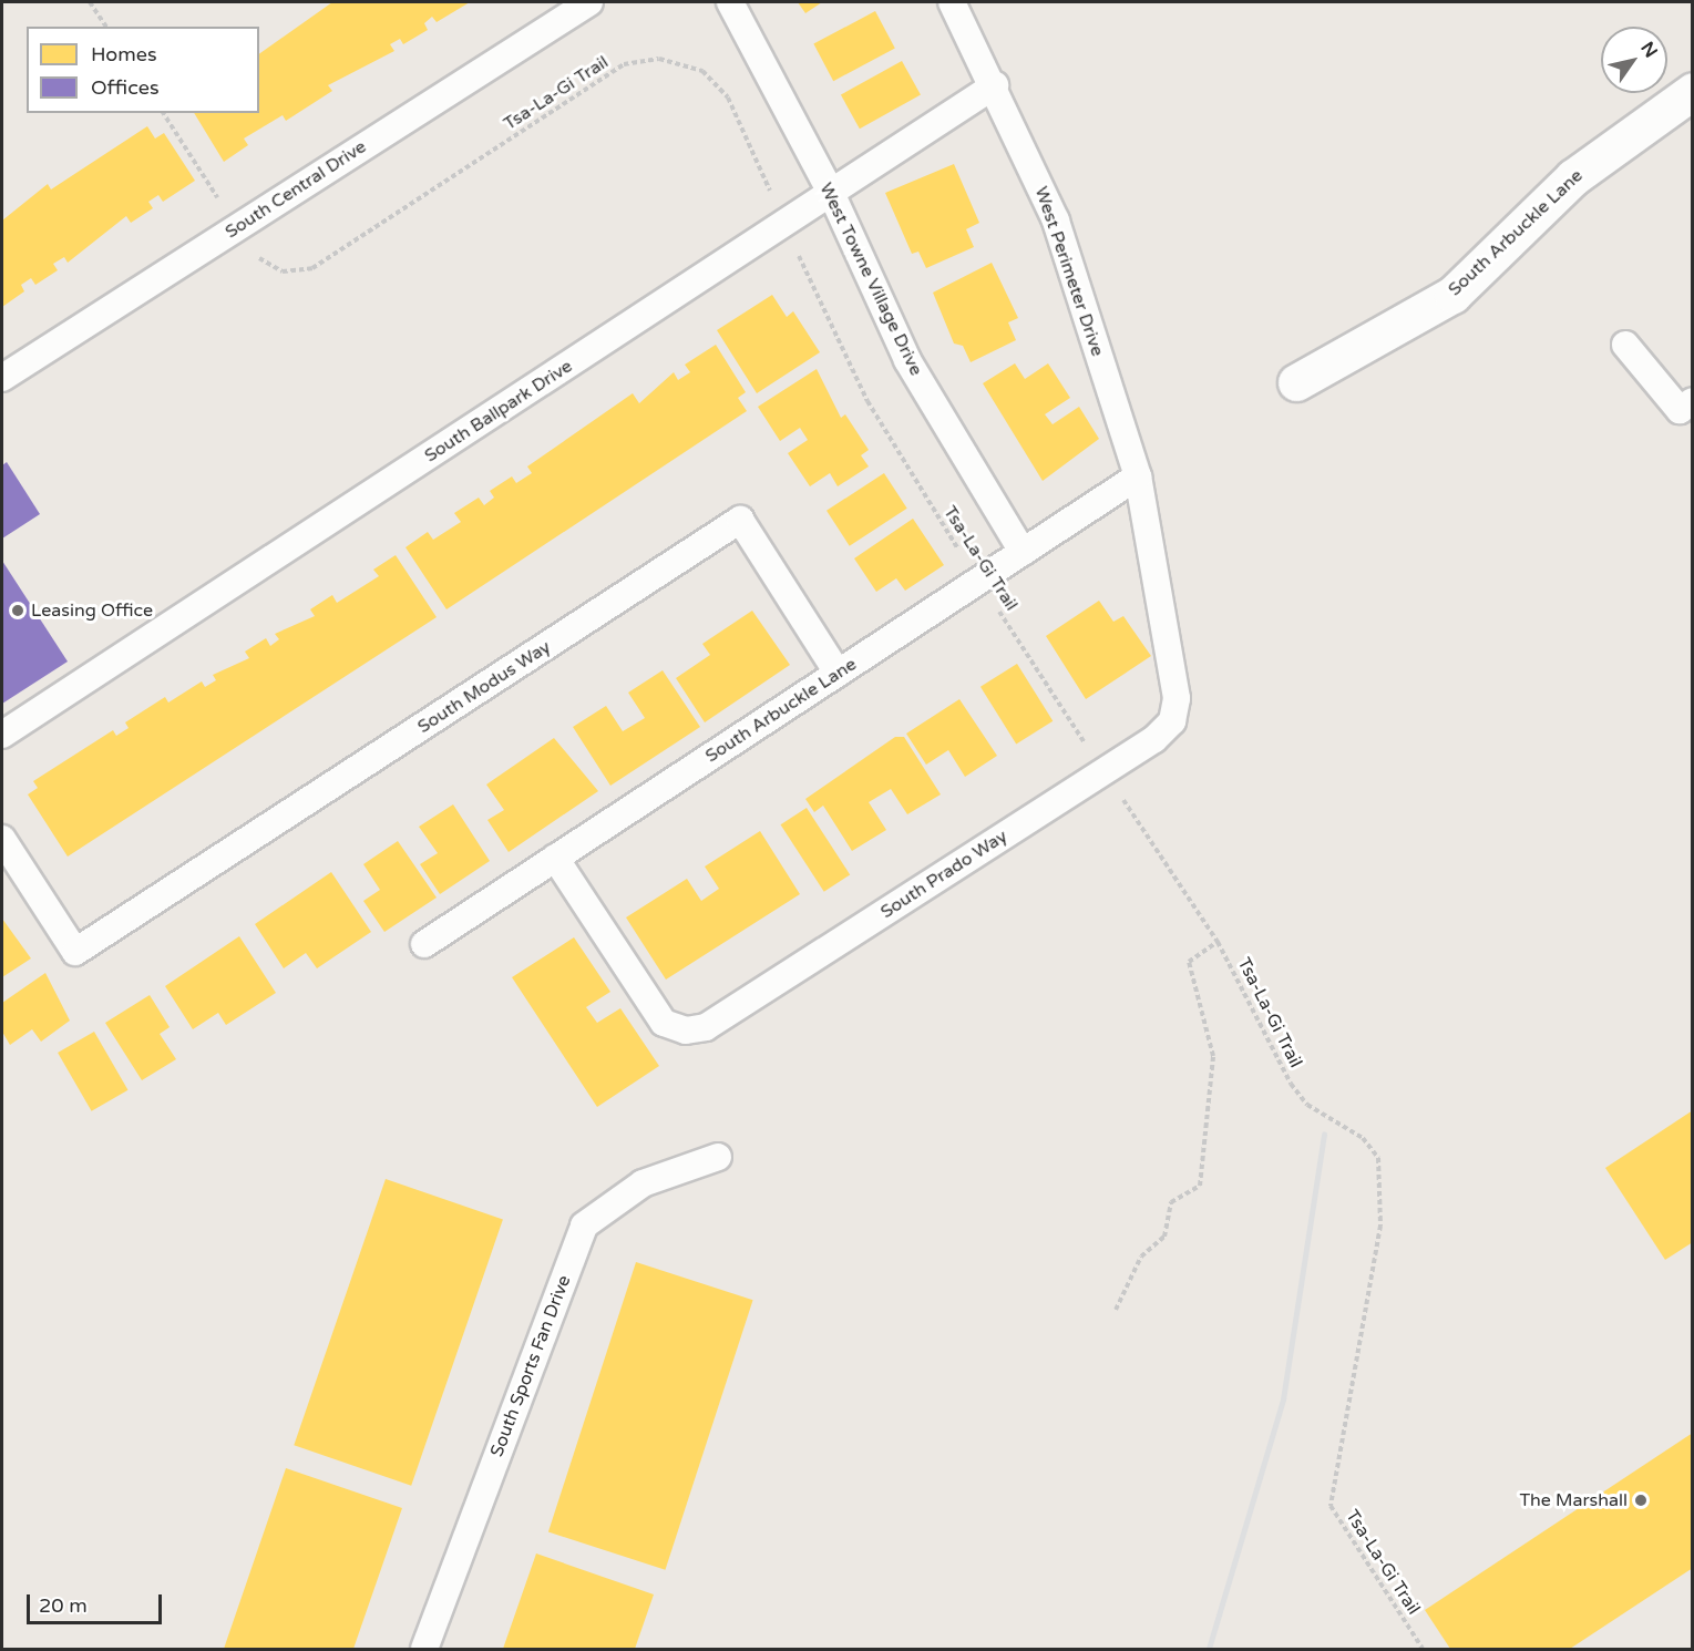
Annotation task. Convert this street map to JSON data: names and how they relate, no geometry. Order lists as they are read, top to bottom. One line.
{"streets":{"street":["South Arbuckle Lane"],"lane":["South Central Drive","West Perimeter Drive","West Towne Village Drive","South Ballpark Drive","South Modus Way","South Prado Way","South Sports Fan Drive"],"path":["Tsa-La-Gi Trail"]},"crossings":[["Tsa-La-Gi Trail","South Central Drive"],["Tsa-La-Gi Trail","South Arbuckle Lane"],["Tsa-La-Gi Trail","South Ballpark Drive"],["Tsa-La-Gi Trail","South Prado Way"],["South Arbuckle Lane","West Perimeter Drive"],["South Arbuckle Lane","West Towne Village Drive"],["South Arbuckle Lane","South Modus Way"],["South Arbuckle Lane","South Prado Way"],["West Perimeter Drive","South Ballpark Drive"],["West Perimeter Drive","South Prado Way"],["West Towne Village Drive","South Ballpark Drive"]],"places":["Leasing Office","The Marshall"],"legend":["Homes","Offices"],"scale_bar":"20 m","north":"top right"}
